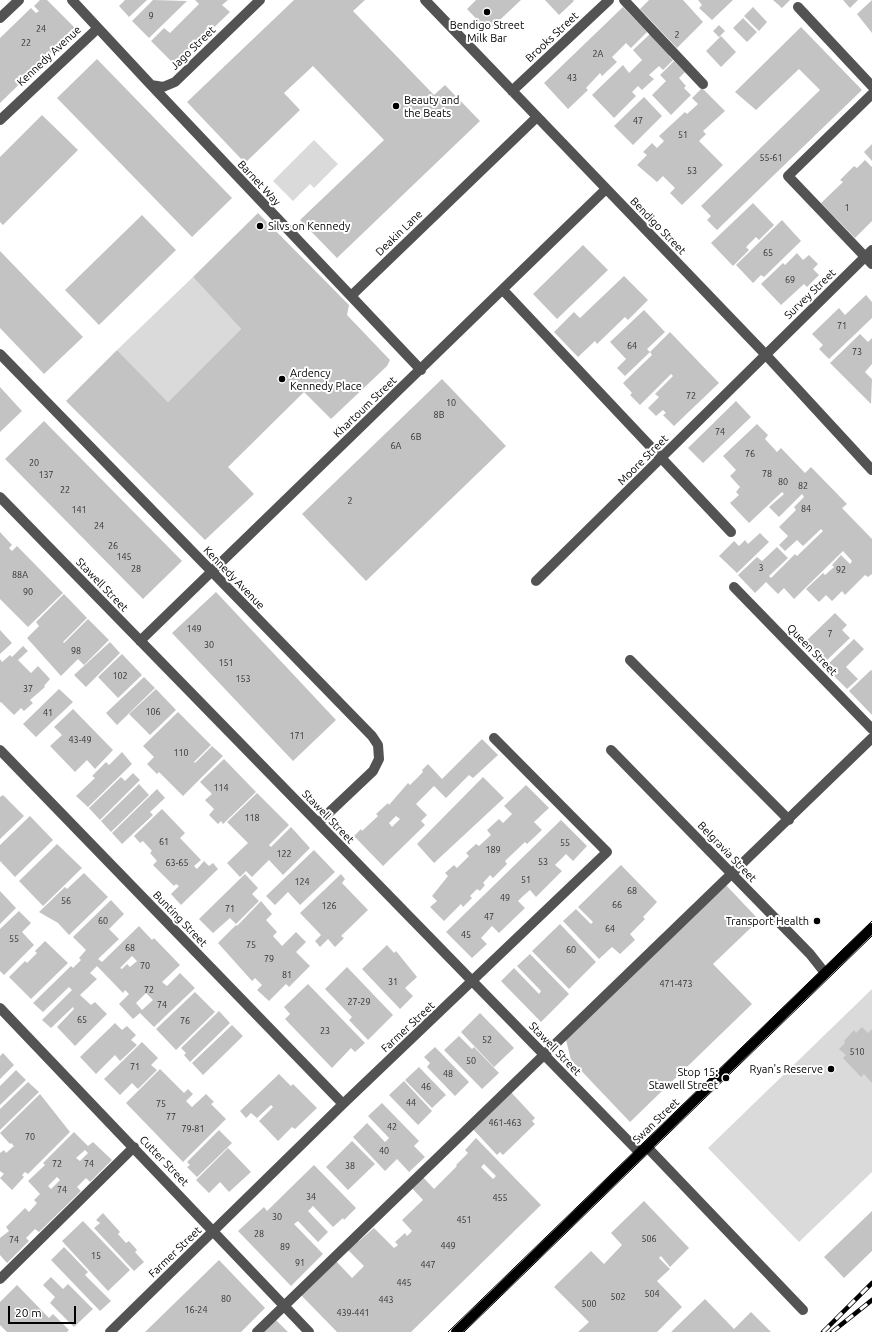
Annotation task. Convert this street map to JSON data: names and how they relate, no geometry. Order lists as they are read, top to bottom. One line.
{"streets":{"main road":["Swan Street"],"street":["Brooks Street","Jago Street","Kennedy Avenue","Barnet Way","Bendigo Street","Deakin Lane","Survey Street","Khartoum Street","Moore Street","Stawell Street","Queen Street","Belgravia Street","Bunting Street","Farmer Street","Cutter Street"]},"crossings":[["Brooks Street","Bendigo Street"],["Jago Street","Barnet Way"],["Kennedy Avenue","Khartoum Street"],["Kennedy Avenue","Stawell Street"],["Barnet Way","Deakin Lane"],["Bendigo Street","Deakin Lane"],["Bendigo Street","Survey Street"],["Bendigo Street","Khartoum Street"],["Bendigo Street","Moore Street"],["Survey Street","Moore Street"],["Khartoum Street","Stawell Street"],["Stawell Street","Farmer Street"],["Stawell Street","Swan Street"],["Belgravia Street","Swan Street"],["Bunting Street","Farmer Street"],["Farmer Street","Cutter Street"]],"places":["Bendigo Street Milk Bar","Beauty and the Beats","Silvs on Kennedy","Ardency Kennedy Place","Transport Health","Ryan's Reserve","Stop 15: Stawell Street"],"house_numbers":["9","24","2","22","2A","43","47","51","55-61","53","1","65","69","71","64","73","72","10","8B","74","6B","6A","76","20","78","137","80","82","22","2","84","141","24","26","145","3","28","92","88A","90","149","7","30","98","151","102","153","37","106","41","171","43-49","110","114","118","61","55","189","122","53","63-65","51","124","68","49","56","66","126","71","47","60","64","45","55","75","68","60","79","70","81","31","471-473","72","27-29","74","65","76","23","52","510","50","71","48","46","44","75","77","461-463","42","79-81","70","40","72","74","38","74","34","455","30","451","28","506","74","449","89","15","91","447","445","504","502","80","443","500","16-24","439-441"],"scale_bar":"20 m"}
